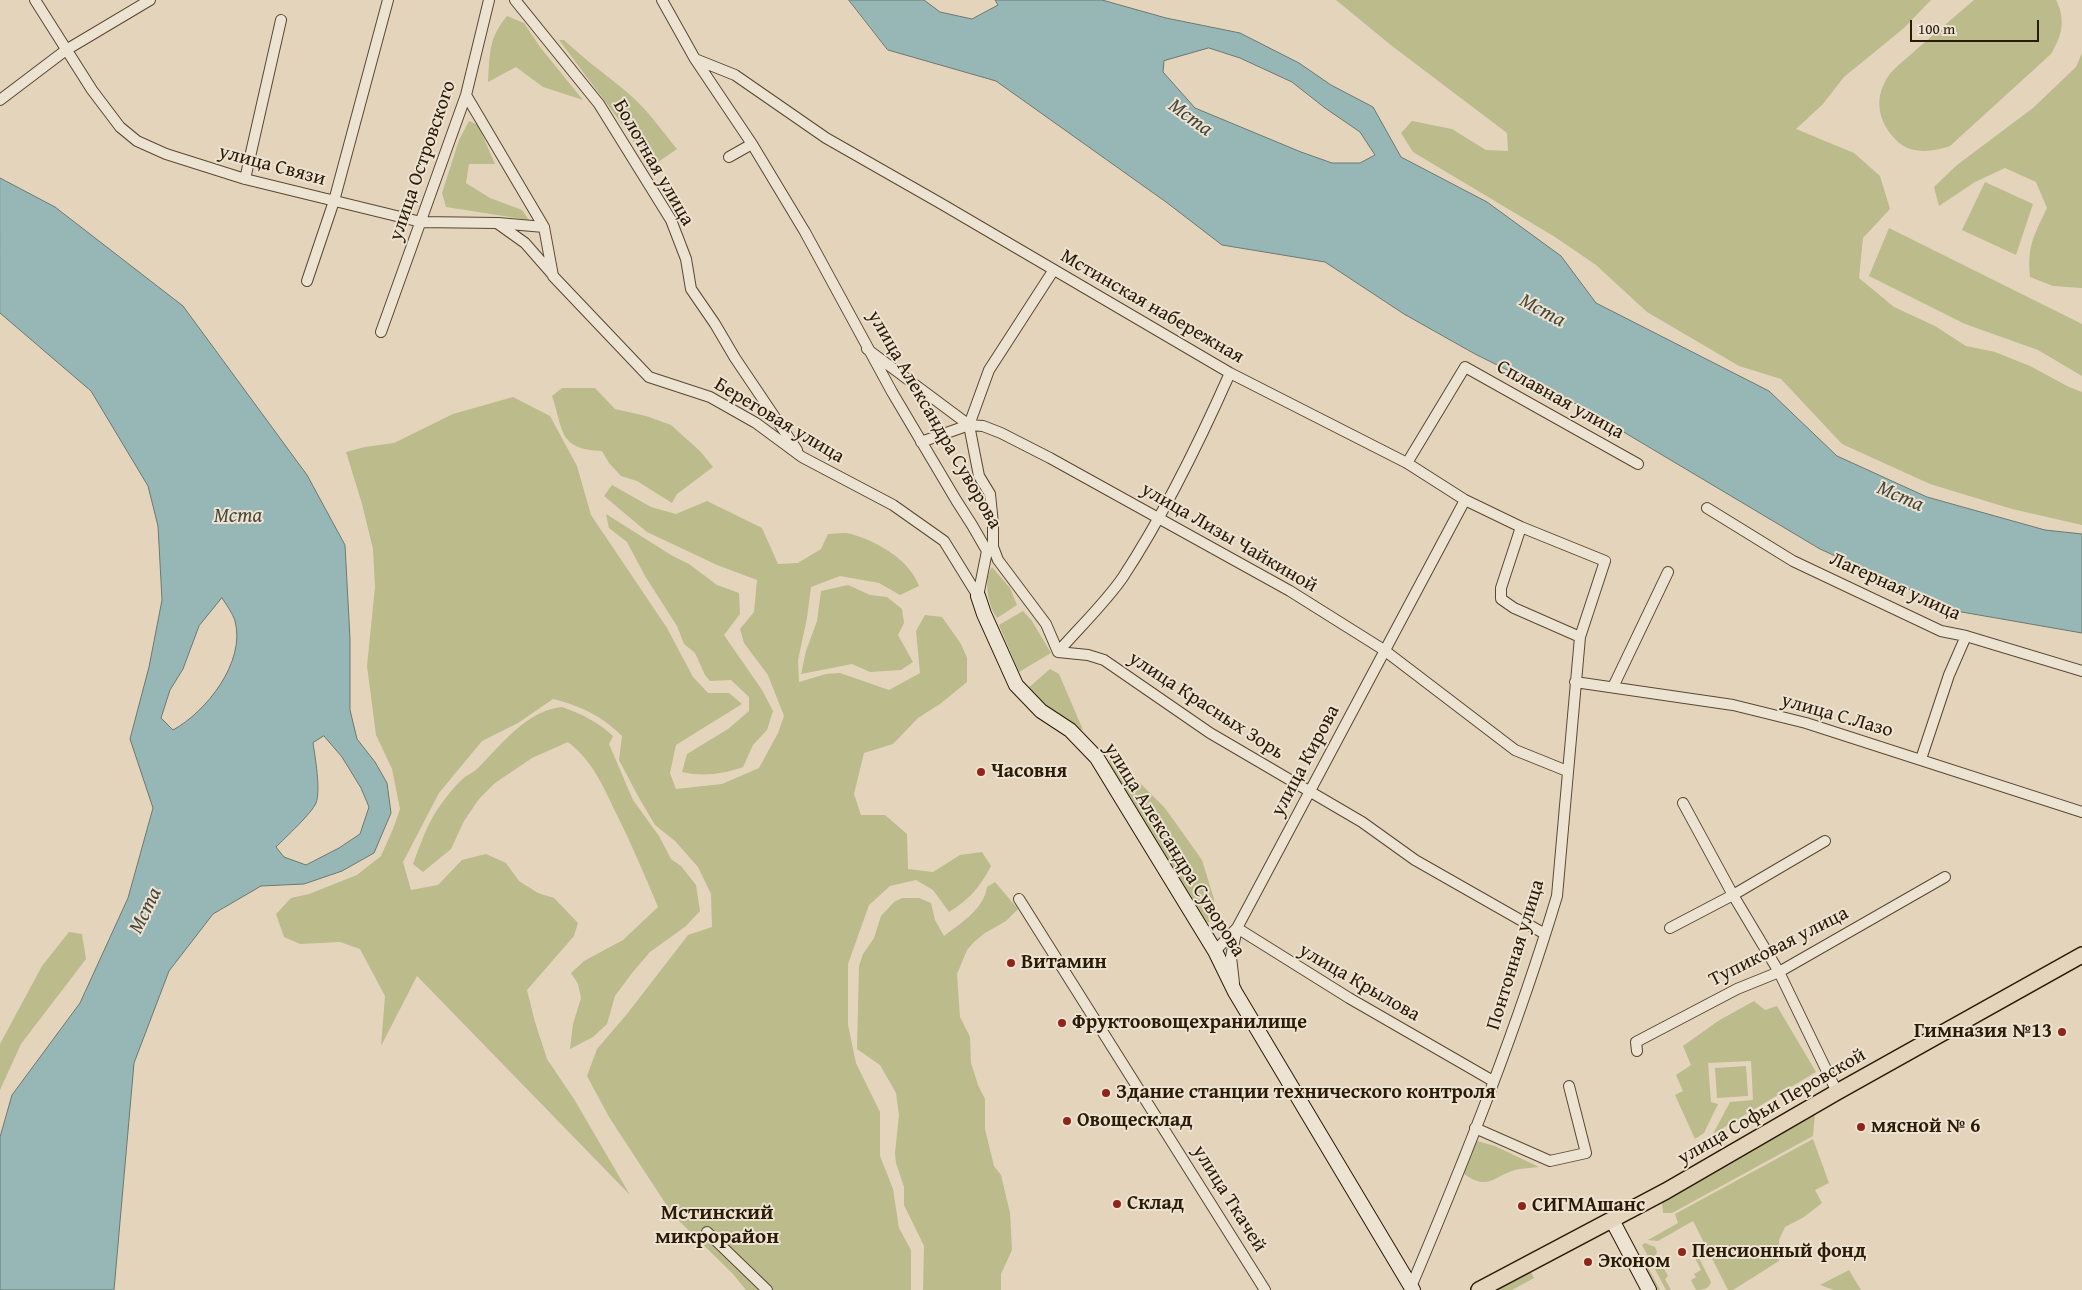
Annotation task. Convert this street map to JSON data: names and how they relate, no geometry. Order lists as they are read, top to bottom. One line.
{"streets":{"main road":["улица Софьи Перовской"],"street":["улица Островского","Болотная улица","улица Связи","Мстинская набережная","Сплавная улица","улица Александра Суворова","Береговая улица","улица Лизы Чайкиной","Лагерная улица","улица Красных Зорь","улица С.Лазо","улица Кирова","Тупиковая улица","Понтонная улица","улица Крылова","улица Ткачей"]},"crossings":[["улица Островского","улица Связи"],["Болотная улица","Береговая улица"],["Мстинская набережная","Сплавная улица"],["Мстинская набережная","улица Александра Суворова"],["Мстинская набережная","улица Кирова"],["Мстинская набережная","Понтонная улица"],["улица Александра Суворова","Береговая улица"],["улица Александра Суворова","улица Лизы Чайкиной"],["улица Александра Суворова","улица Кирова"],["улица Александра Суворова","Понтонная улица"],["улица Лизы Чайкиной","улица Кирова"],["улица Лизы Чайкиной","Понтонная улица"],["улица Красных Зорь","улица Кирова"],["улица Красных Зорь","Понтонная улица"],["улица С.Лазо","Понтонная улица"],["улица Кирова","улица Крылова"],["Понтонная улица","улица Крылова"]],"districts":["Мстинский микрорайон"],"water":["Мста"],"places":["Часовня","Витамин","Фруктоовощехранилище","Гимназия №13","Здание станции технического контроля","Овощесклад","мясной № 6","Склад","СИГМАшанс","Пенсионный фонд","Эконом"],"scale_bar":"100 m"}
